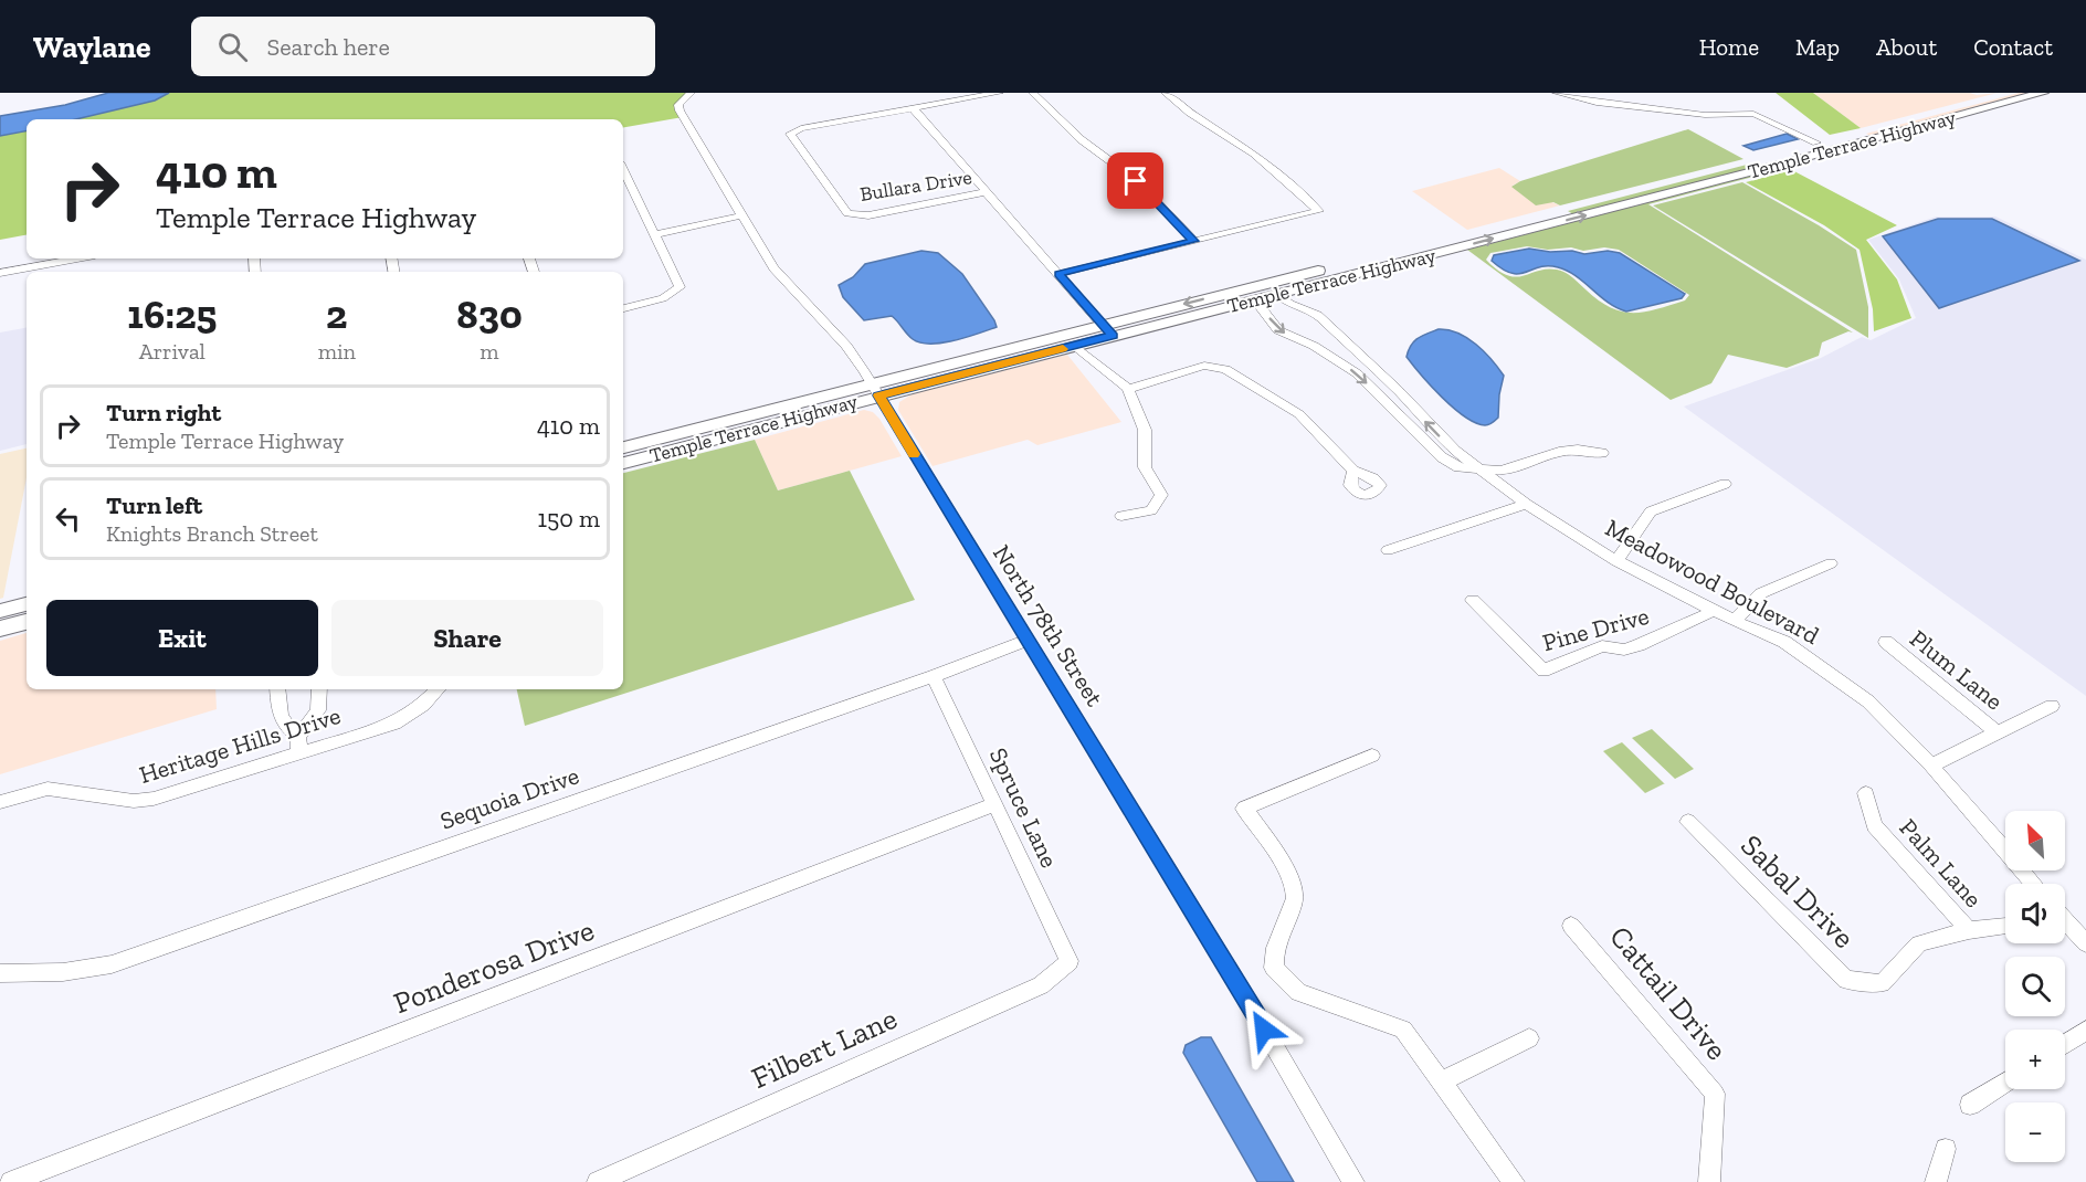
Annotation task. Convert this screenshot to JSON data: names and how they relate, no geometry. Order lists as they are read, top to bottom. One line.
{"streets":{"main road":["Temple Terrace Highway"],"street":["Bullara Drive","Meadowood Boulevard","North 78th Street","Pine Drive","Plum Lane","Heritage Hills Drive","Sequoia Drive","Spruce Lane","Palm Lane","Sabal Drive","Ponderosa Drive","Cattail Drive","Filbert Lane"]},"crossings":[["Temple Terrace Highway","Meadowood Boulevard"],["Temple Terrace Highway","North 78th Street"],["Meadowood Boulevard","Pine Drive"],["North 78th Street","Sequoia Drive"],["Sequoia Drive","Spruce Lane"],["Spruce Lane","Ponderosa Drive"],["Spruce Lane","Filbert Lane"],["Palm Lane","Sabal Drive"]],"north":"top left","page":{"header":"Waylane","search":"Search here","nav":["Home","Map","About","Contact"],"turn":["410 m","Temple Terrace Highway"],"eta":["16:25","Arrival","2","min","830","m"],"list":[{"name":"Turn right","note":"Temple Terrace Highway","value":"410 m"},{"name":"Turn left","note":"Knights Branch Street","value":"150 m"}],"buttons":["Exit","Share"],"map_buttons":["+","−"]}}
